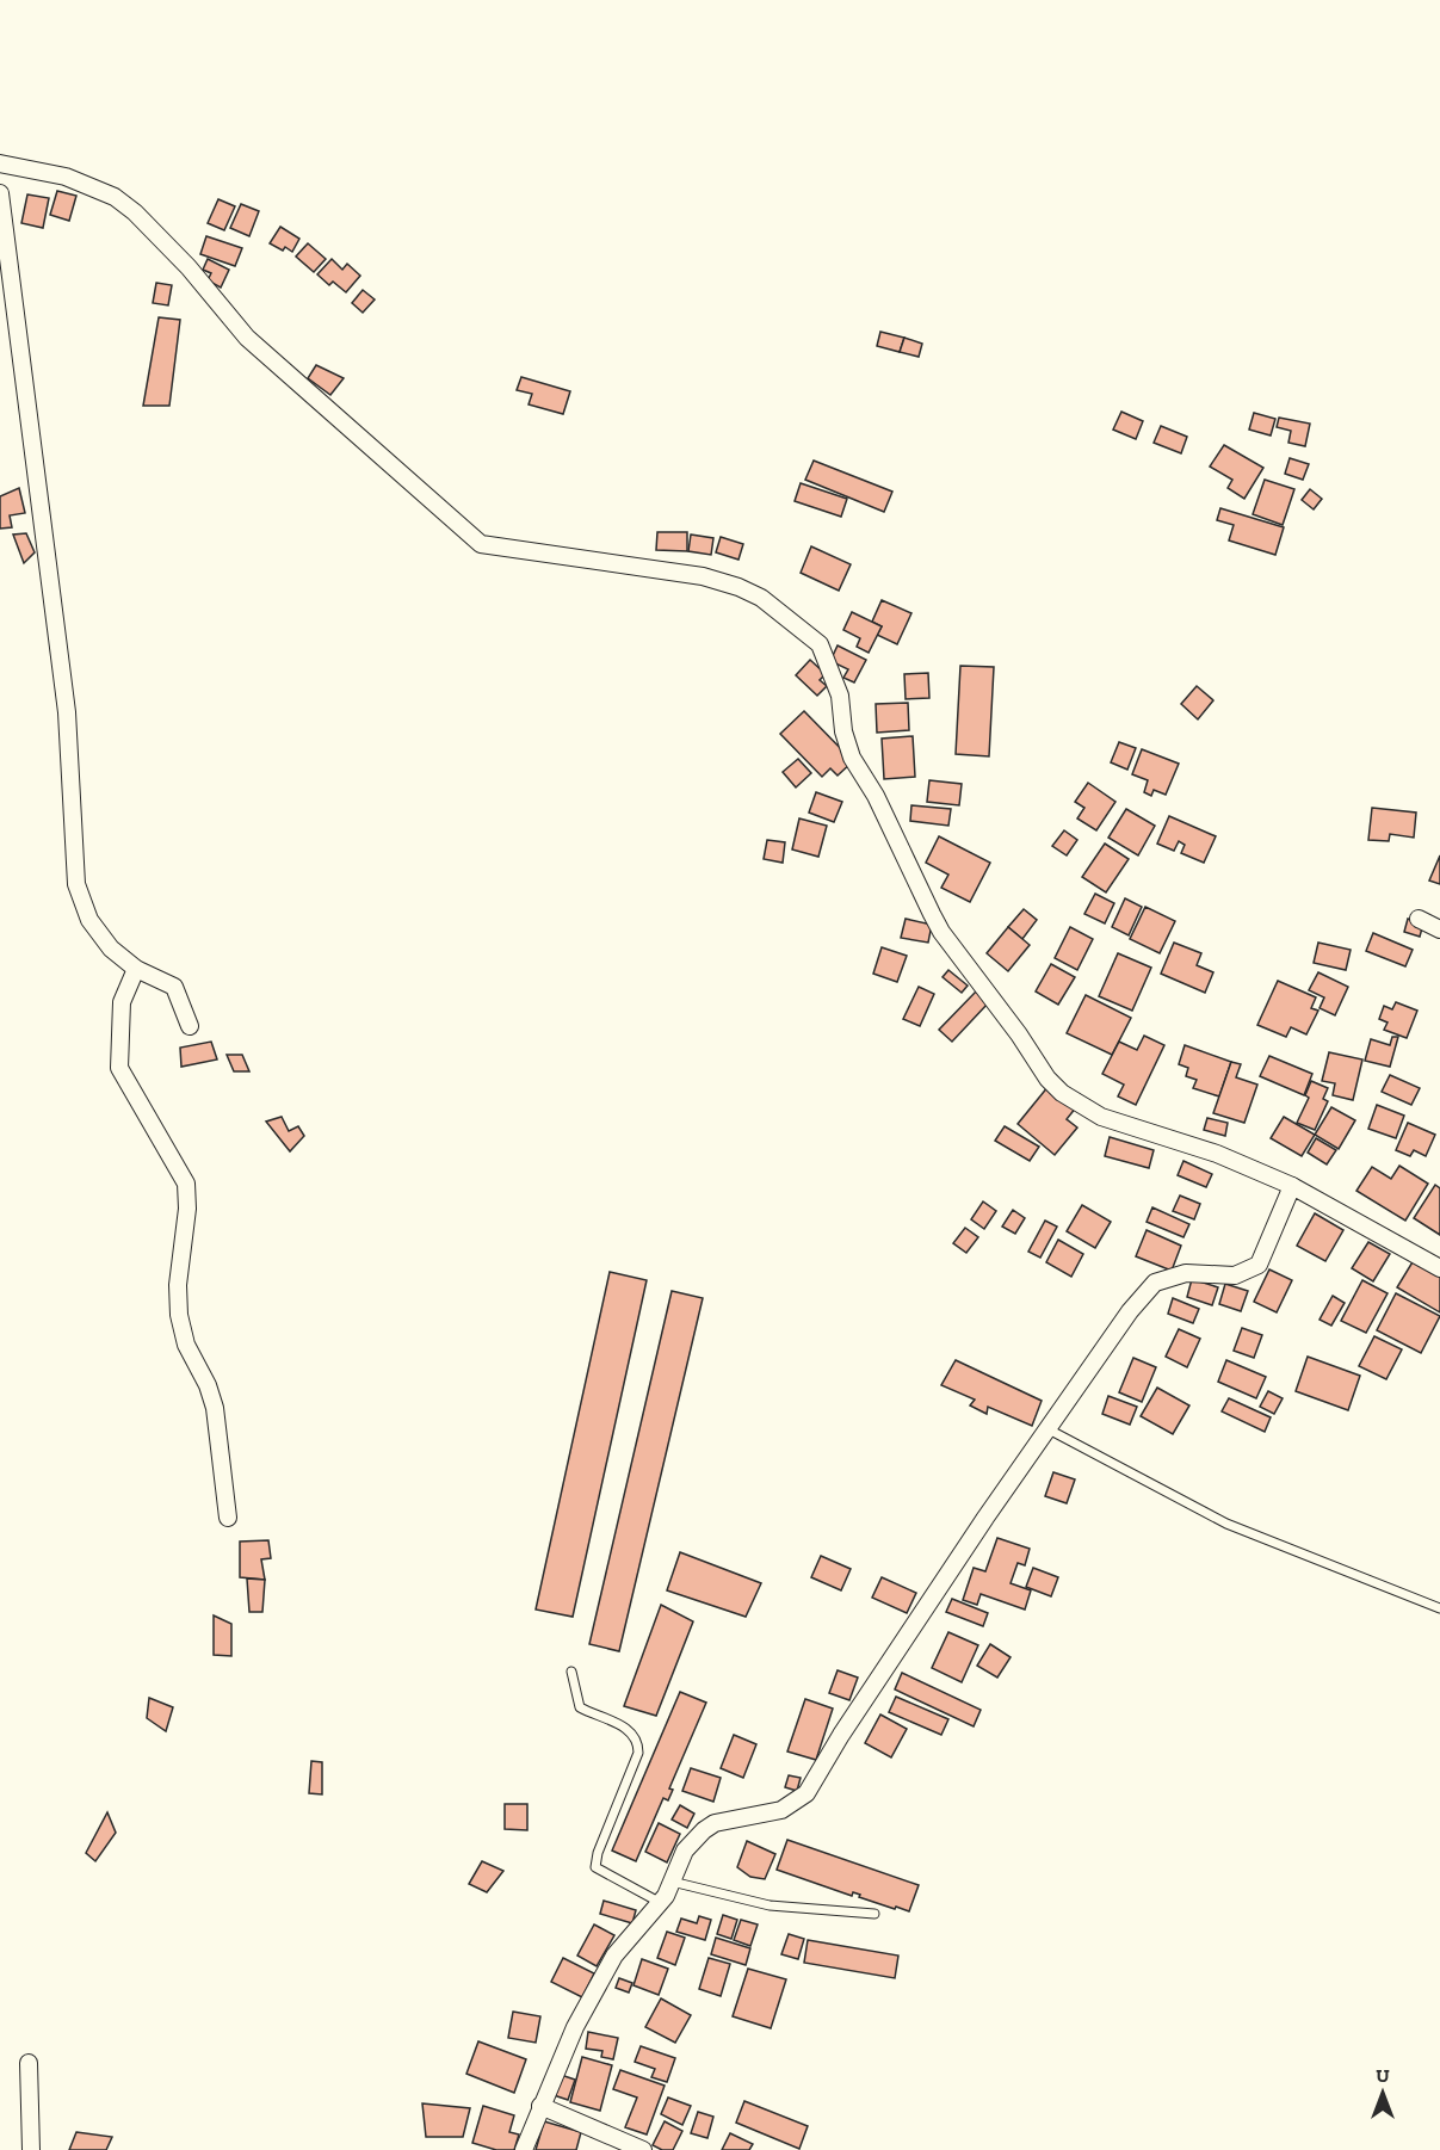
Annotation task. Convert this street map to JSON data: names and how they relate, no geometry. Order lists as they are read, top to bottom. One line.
{"north":"top"}
